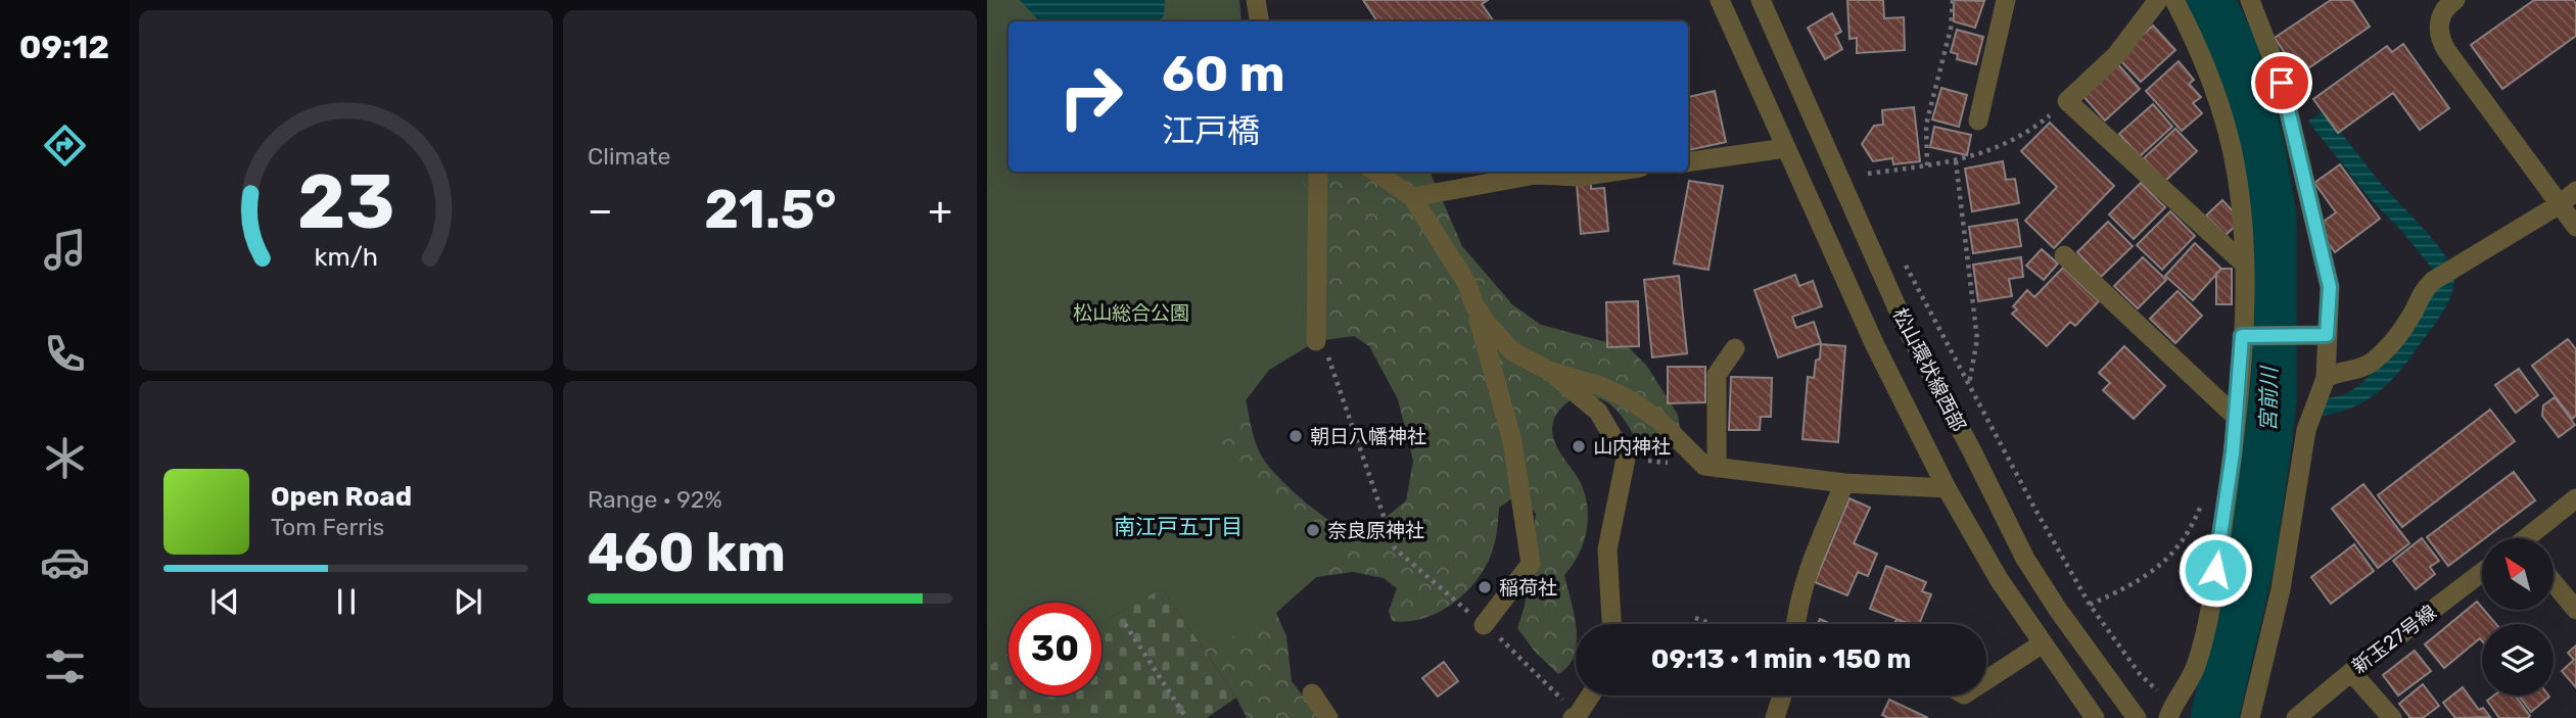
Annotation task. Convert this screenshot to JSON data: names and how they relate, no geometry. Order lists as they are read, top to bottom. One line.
{"streets":{"street":["松山環状線西部","新玉27号線"]},"districts":["南江戸五丁目"],"water":["宮前川"],"parks":["松山総合公園"],"places":["朝日八幡神社","山内神社","奈良原神社","稲荷社"],"north":"top left","page":{"tabs":"09:12","tile":["Climate",["Range · 92%","460 km"]],"turn":["60 m","江戸橋"],"heat":["−","21.5°","+"],"song":["Open Road","Tom Ferris"],"limit":"30","trip":"09:13 · 1 min · 150 m","gauge":["23","km/h"]}}
